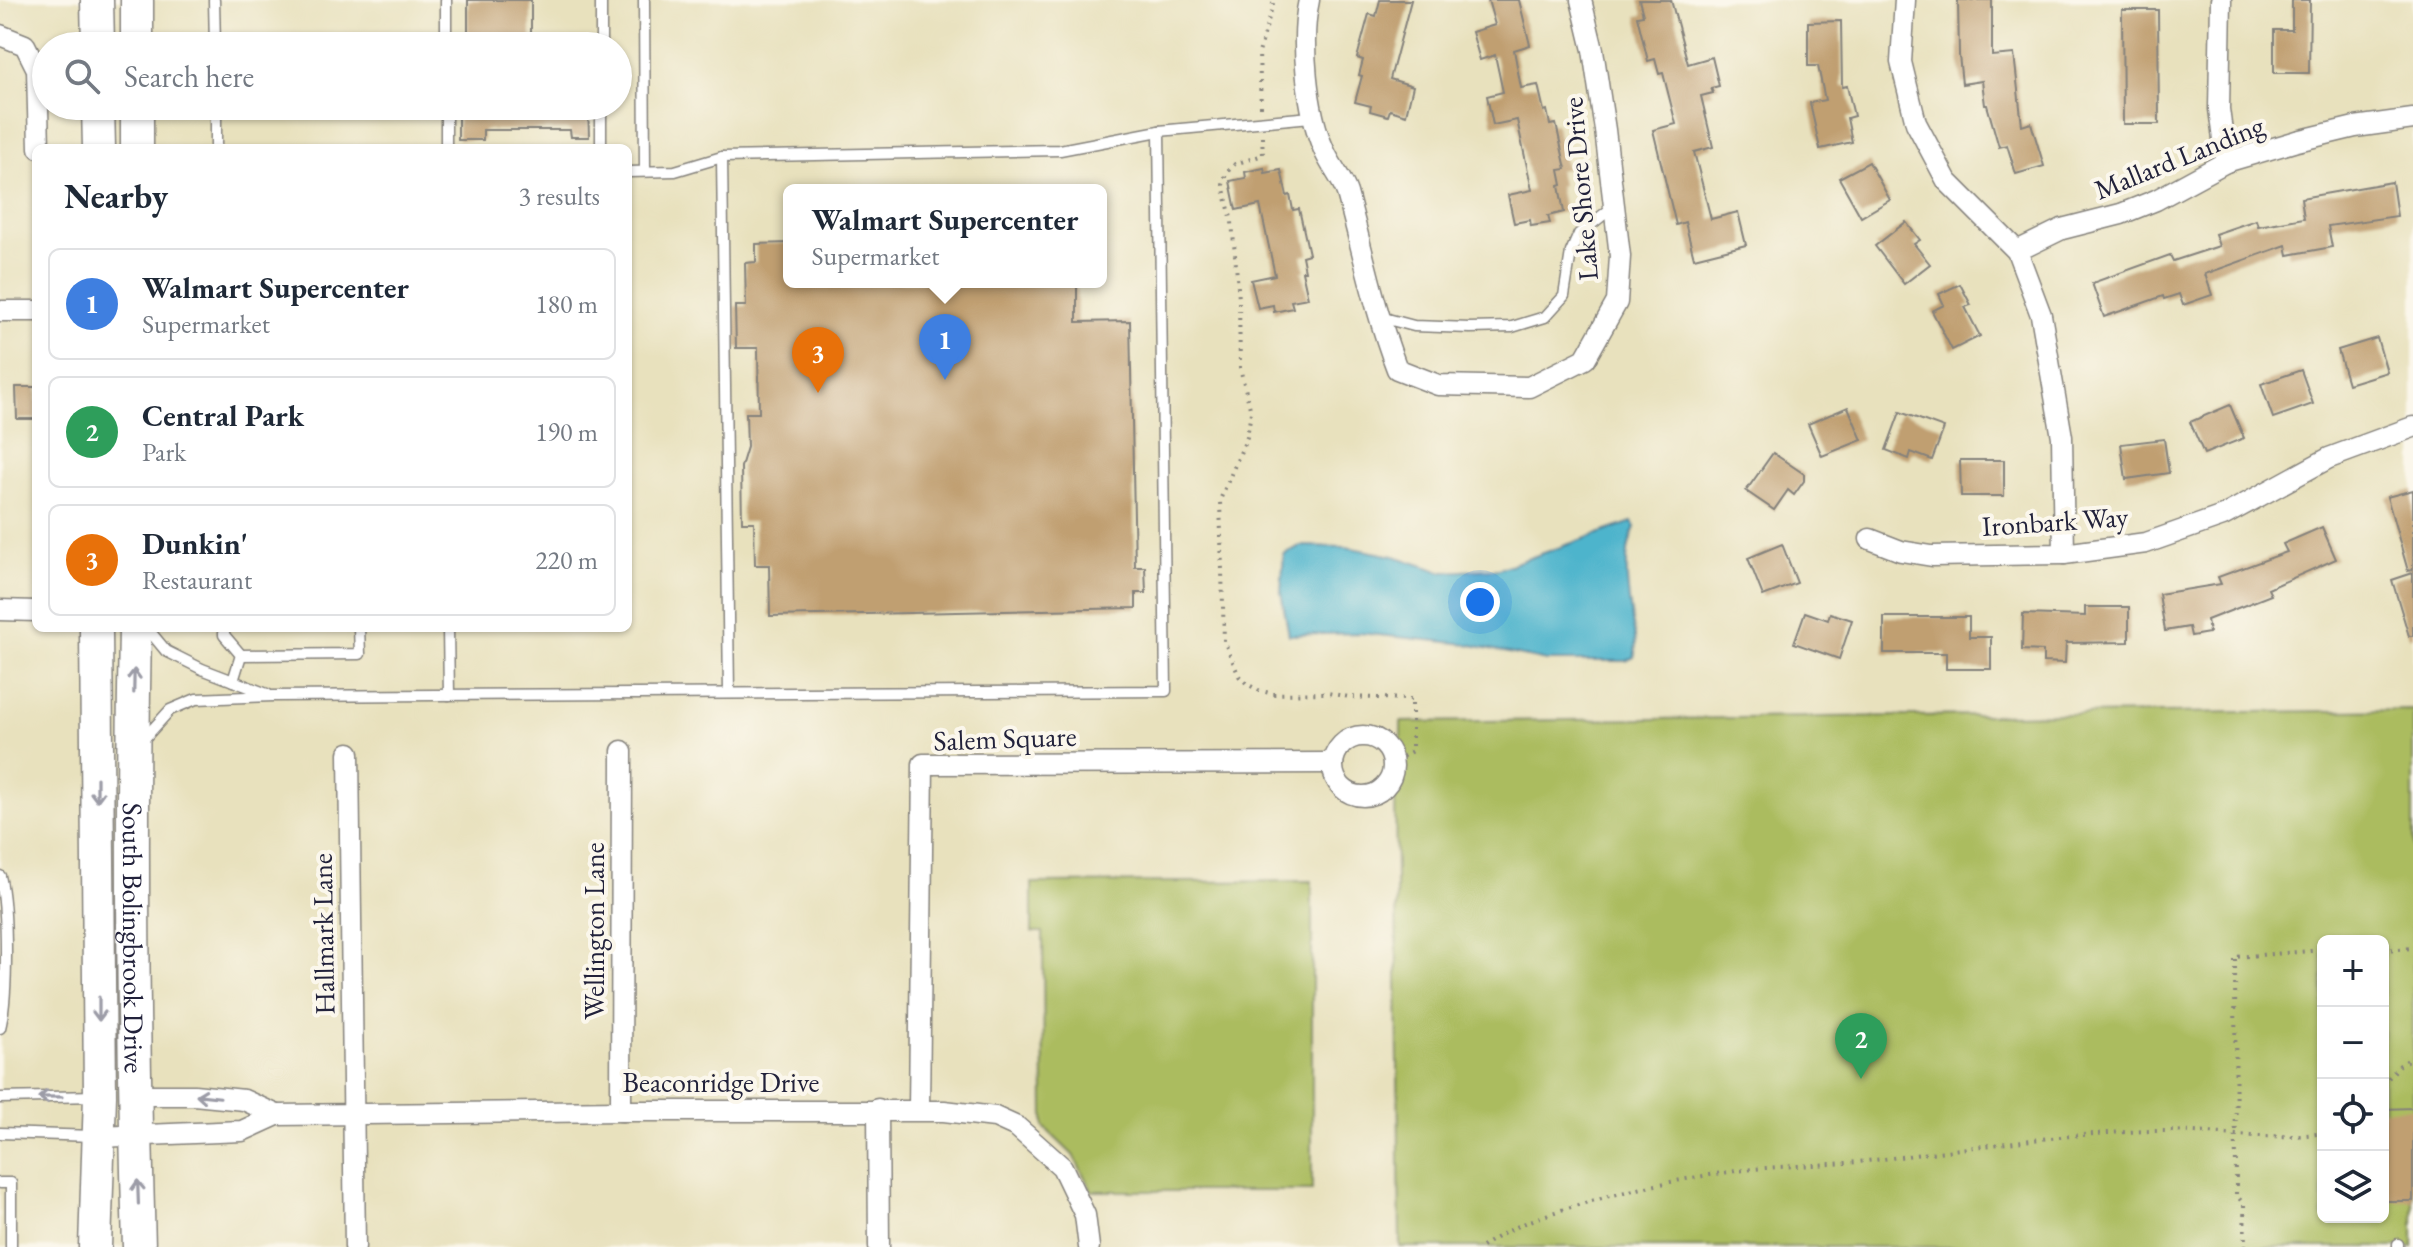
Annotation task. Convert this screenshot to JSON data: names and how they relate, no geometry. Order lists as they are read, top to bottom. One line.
{"streets":{"main road":["South Bolingbrook Drive"],"street":["Mallard Landing","Lake Shore Drive","Ironbark Way","Salem Square","Wellington Lane","Hallmark Lane","Beaconridge Drive"]},"crossings":[["Salem Square","Beaconridge Drive"],["Wellington Lane","Beaconridge Drive"],["Hallmark Lane","Beaconridge Drive"],["South Bolingbrook Drive","Beaconridge Drive"]],"page":{"search":"Search here","heading":["Nearby","3 results"],"popup":["Walmart Supercenter","Supermarket"],"list":[{"mark":"1","name":"Walmart Supercenter","note":"Supermarket","value":"180 m"},{"mark":"2","name":"Central Park","note":"Park","value":"190 m"},{"mark":"3","name":"Dunkin'","note":"Restaurant","value":"220 m"}],"pins":["1","3","2"],"map_buttons":["+","−"]}}
